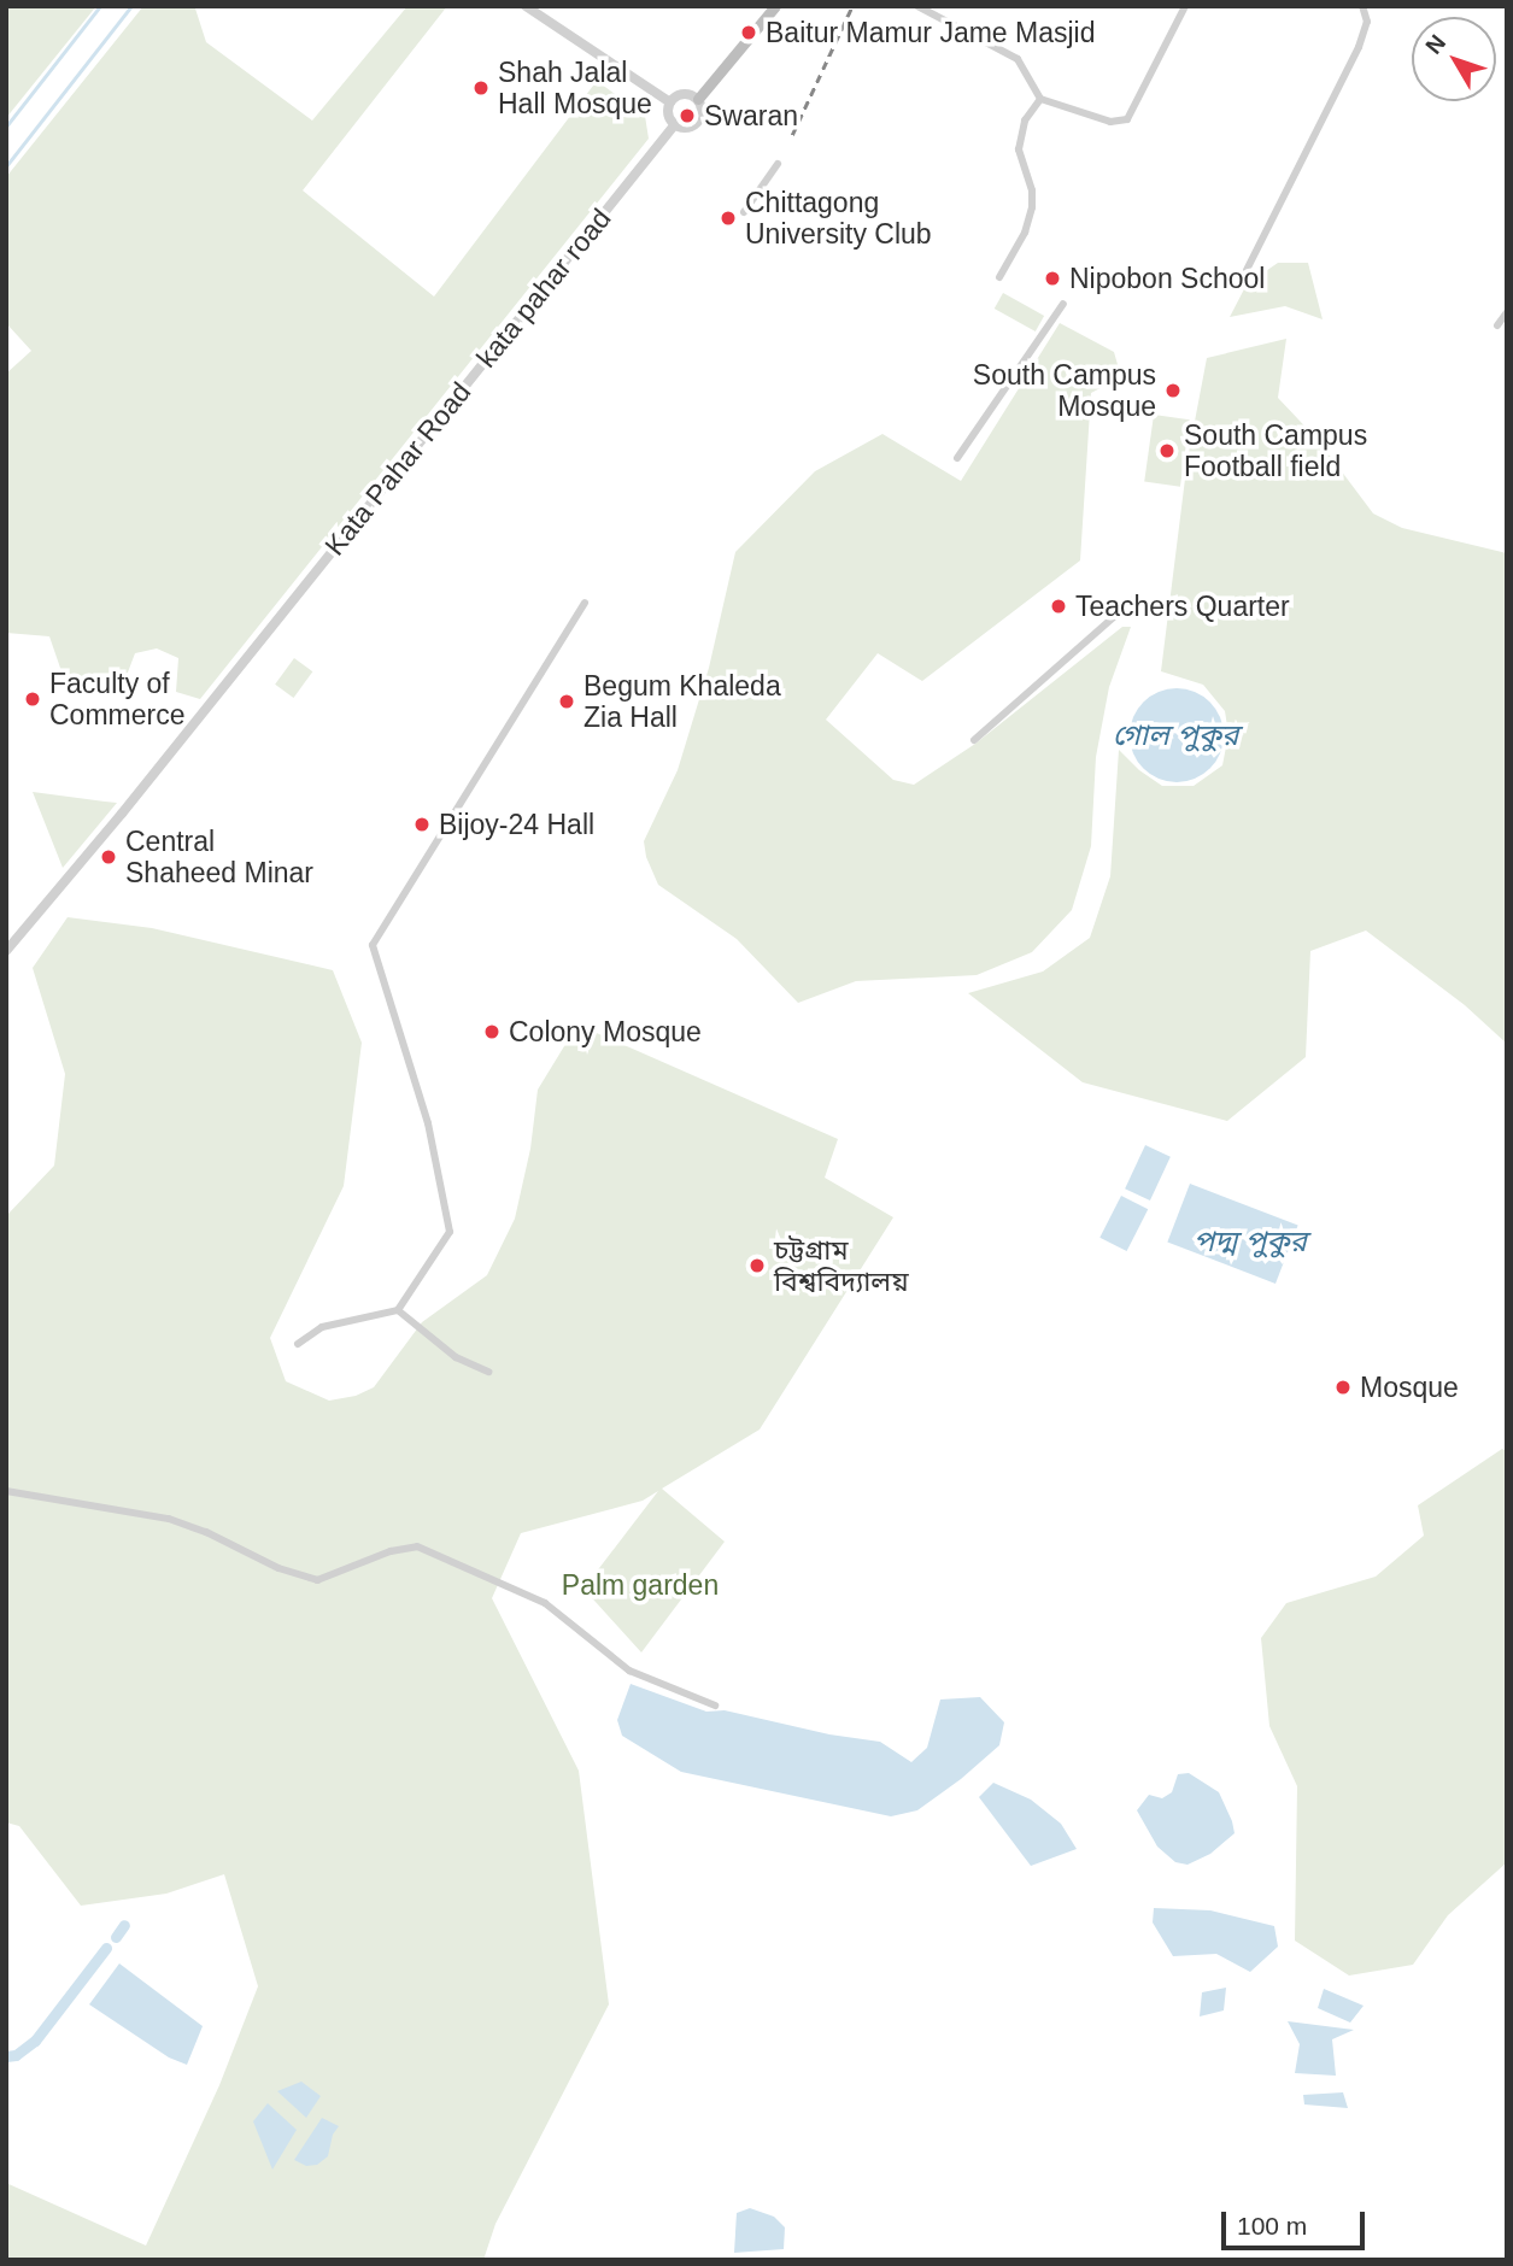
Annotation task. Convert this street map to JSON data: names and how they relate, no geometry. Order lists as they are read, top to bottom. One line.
{"streets":{"street":["kata pahar road","Kata Pahar Road"]},"crossings":[["kata pahar road","Kata Pahar Road"]],"water":["গোল পুকুর","পদ্ম পুকুর"],"parks":["Palm garden"],"places":["Baitur Mamur Jame Masjid","Shah Jalal Hall Mosque","Swaran","Chittagong University Club","Nipobon School","South Campus Mosque","South Campus Football field","Teachers Quarter","Faculty of Commerce","Begum Khaleda Zia Hall","Bijoy-24 Hall","Central Shaheed Minar","Colony Mosque","চট্টগ্রাম বিশ্ববিদ্যালয়","Mosque"],"scale_bar":"100 m","north":"top left"}
